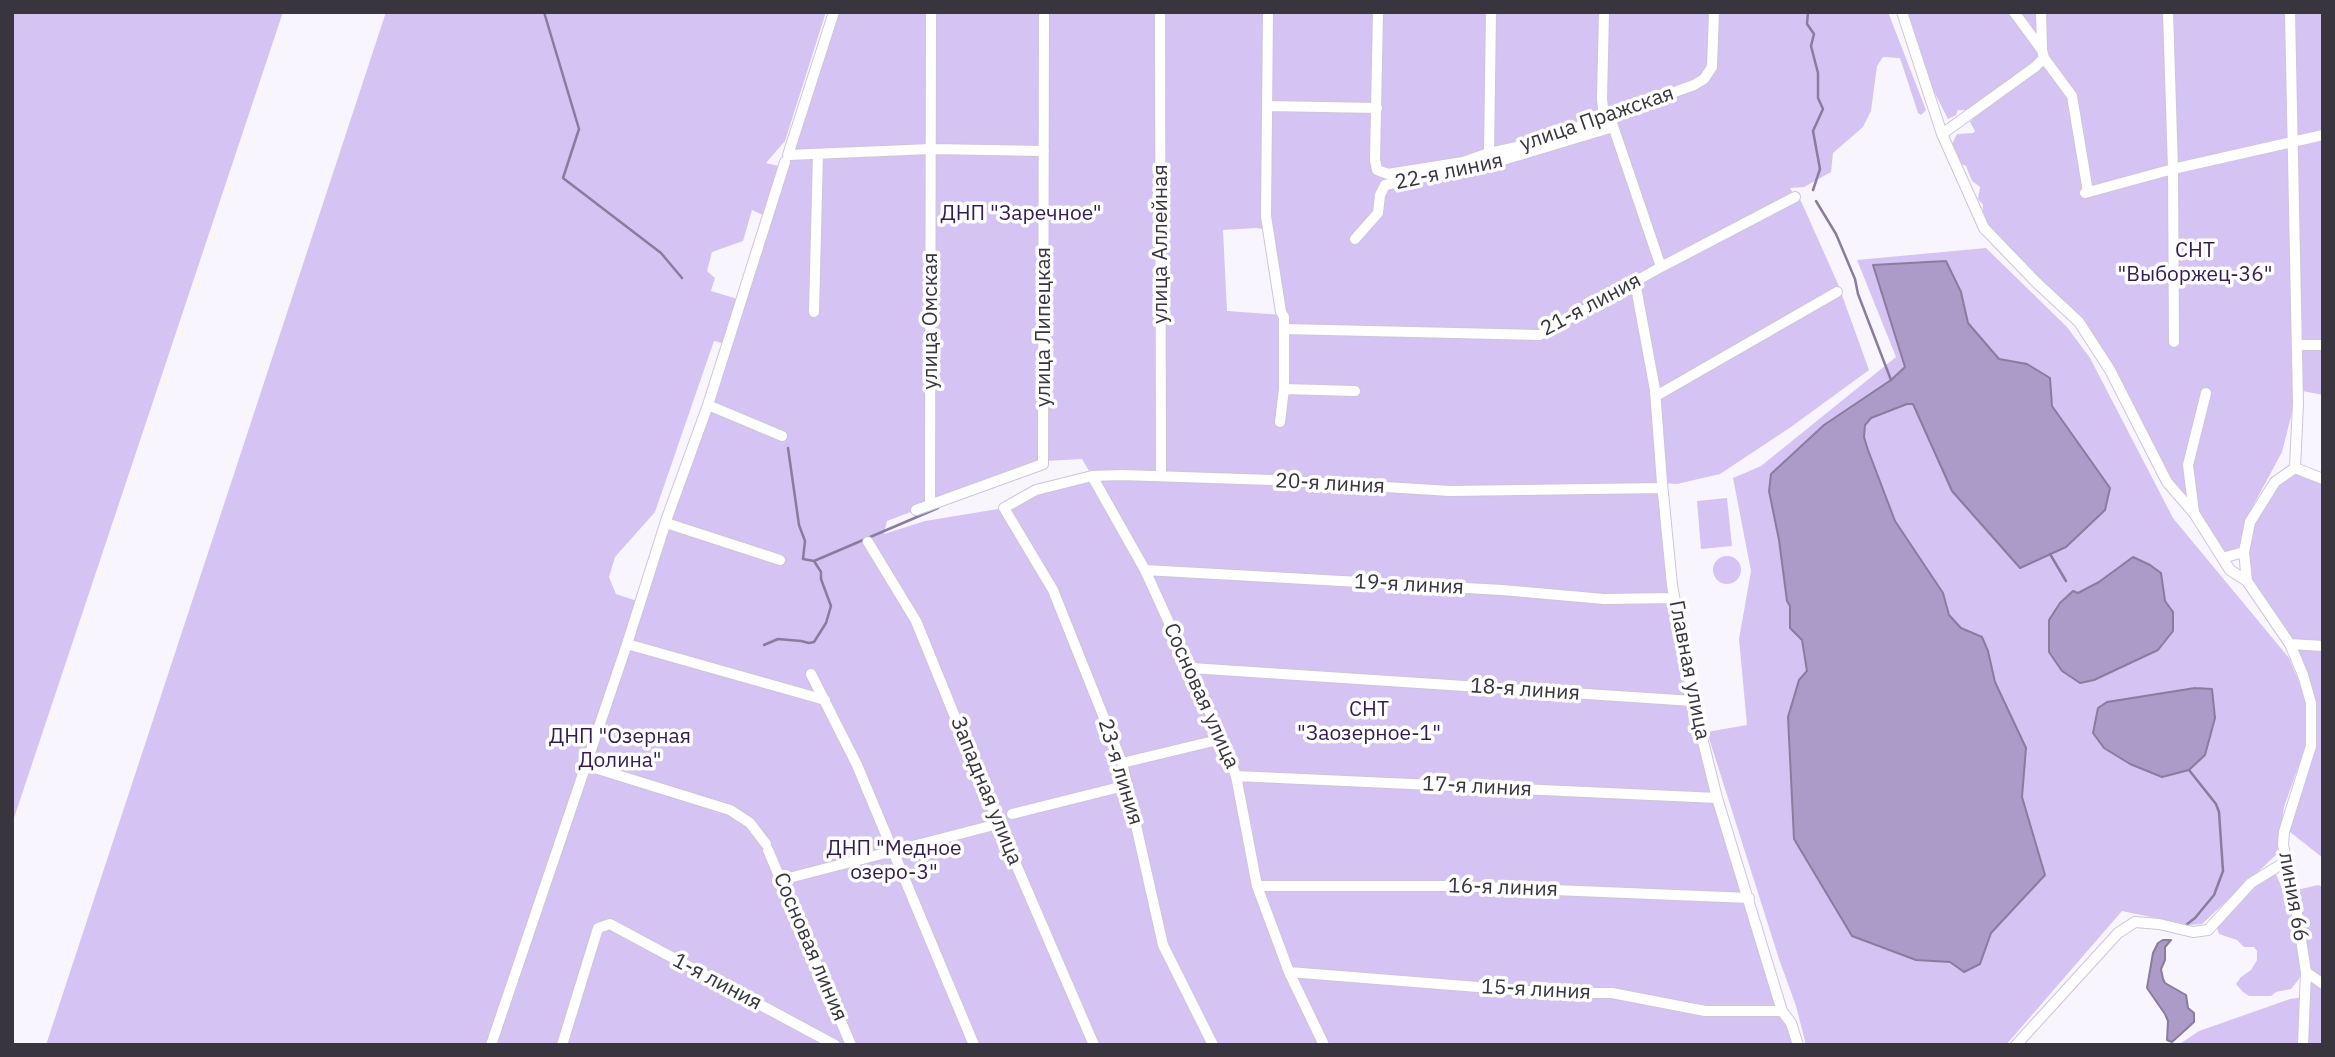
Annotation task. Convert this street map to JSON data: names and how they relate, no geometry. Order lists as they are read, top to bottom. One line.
{"streets":{"street":["улица Пражская","22-я линия","улица Аллейная","21-я линия","улица Омская","улица Липецкая","20-я линия","19-я линия","Главная улица","18-я линия","Сосновая улица","23-я линия","17-я линия","Западная улица","16-я линия","линия 66","Сосновая линия","1-я линия","15-я линия"]},"crossings":[["улица Аллейная","20-я линия"],["21-я линия","Главная улица"],["улица Омская","улица Липецкая"],["20-я линия","Главная улица"],["20-я линия","Сосновая улица"],["20-я линия","23-я линия"],["19-я линия","Главная улица"],["19-я линия","Сосновая улица"],["Главная улица","18-я линия"],["Главная улица","17-я линия"],["Главная улица","16-я линия"],["Главная улица","15-я линия"],["18-я линия","Сосновая улица"],["Сосновая улица","17-я линия"],["Сосновая улица","16-я линия"],["Сосновая улица","15-я линия"]],"parks":["ДНП \"Заречное\"","СНТ \"Выборжец-36\"","СНТ \"Заозерное-1\"","ДНП \"Озерная Долина\"","ДНП \"Медное озеро-3\""]}
